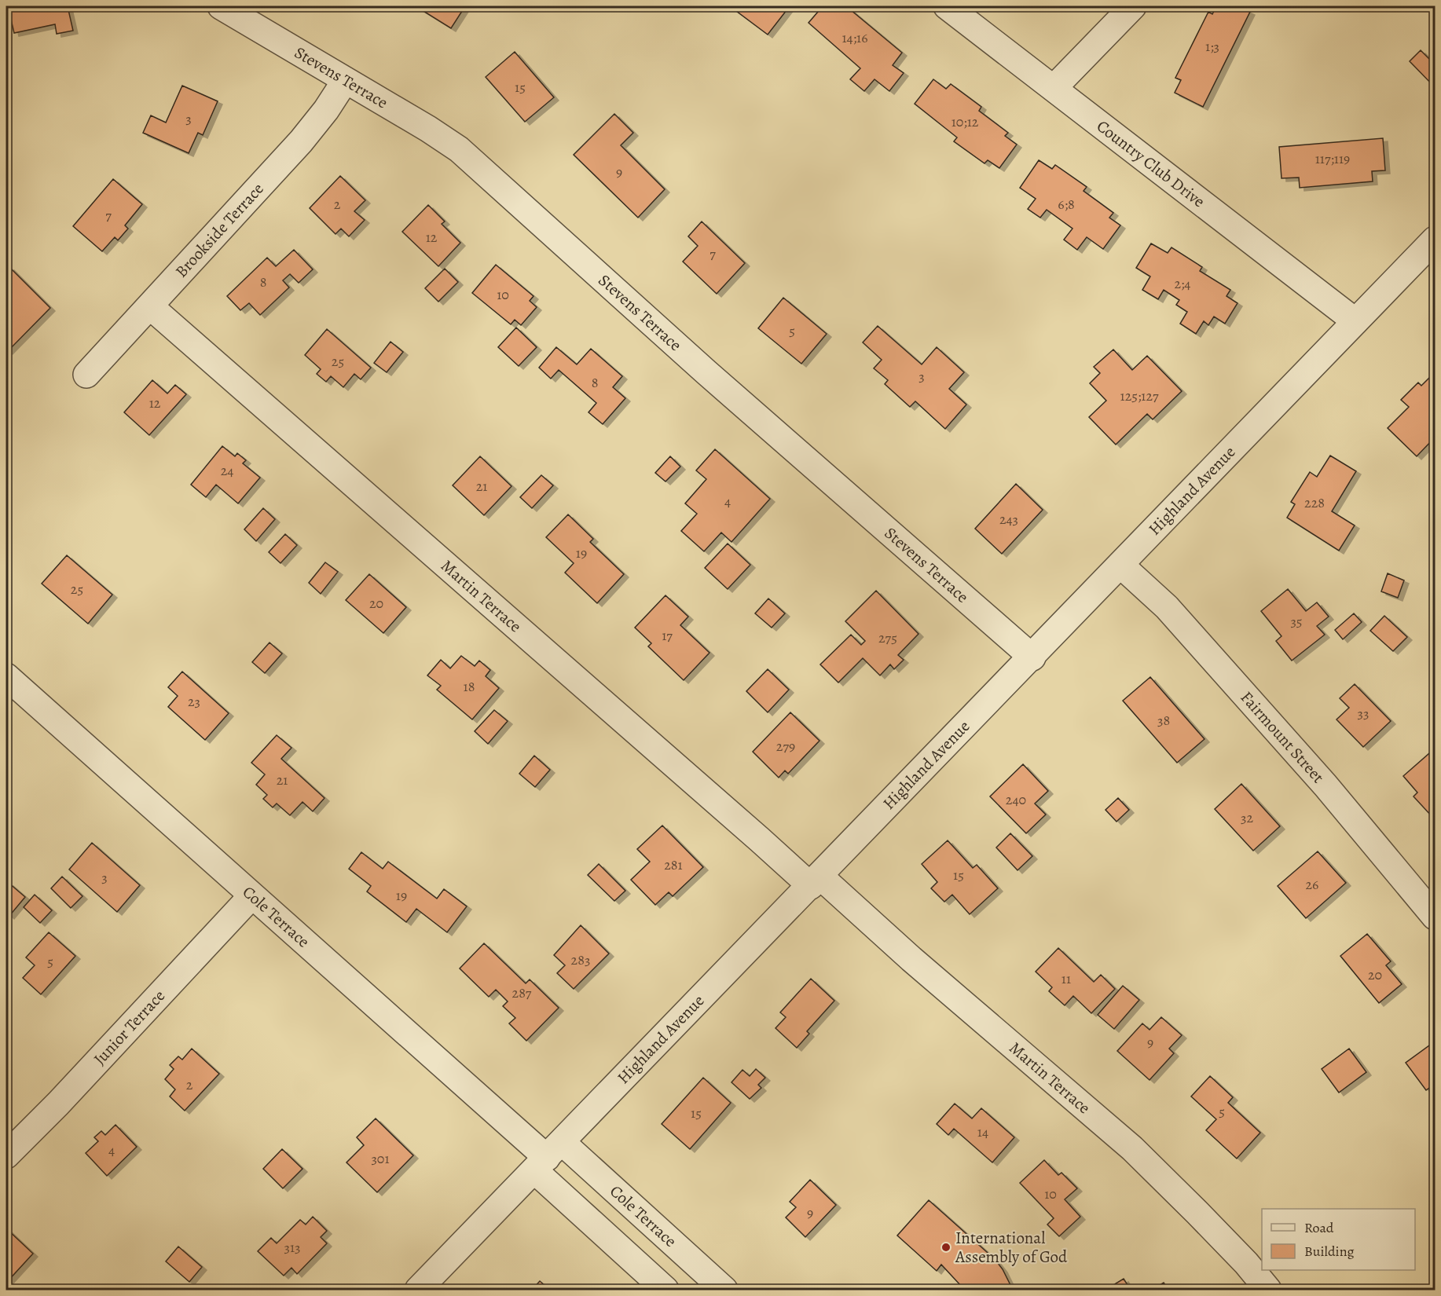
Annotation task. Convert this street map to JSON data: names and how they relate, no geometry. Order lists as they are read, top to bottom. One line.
{"streets":{"street":["Stevens Terrace","Country Club Drive","Brookside Terrace","Highland Avenue","Martin Terrace","Fairmount Street","Cole Terrace","Junior Terrace"]},"crossings":[["Stevens Terrace","Brookside Terrace"],["Stevens Terrace","Highland Avenue"],["Country Club Drive","Highland Avenue"],["Brookside Terrace","Martin Terrace"],["Highland Avenue","Martin Terrace"],["Highland Avenue","Fairmount Street"],["Highland Avenue","Cole Terrace"],["Cole Terrace","Junior Terrace"]],"places":["International Assembly of God"],"house_numbers":["14;16","1;3","15","3","10;12","117;119","9","2","6;8","7","12","7","8","2;4","10","5","25","3","8","125;127","12","24","21","4","228","243","19","25","20","35","17","275","18","23","33","38","279","21","240","32","281","15","3","26","19","283","5","20","11","287","9","2","5","15","14","4","301","10","9","313"],"legend":["Road","Building"]}
